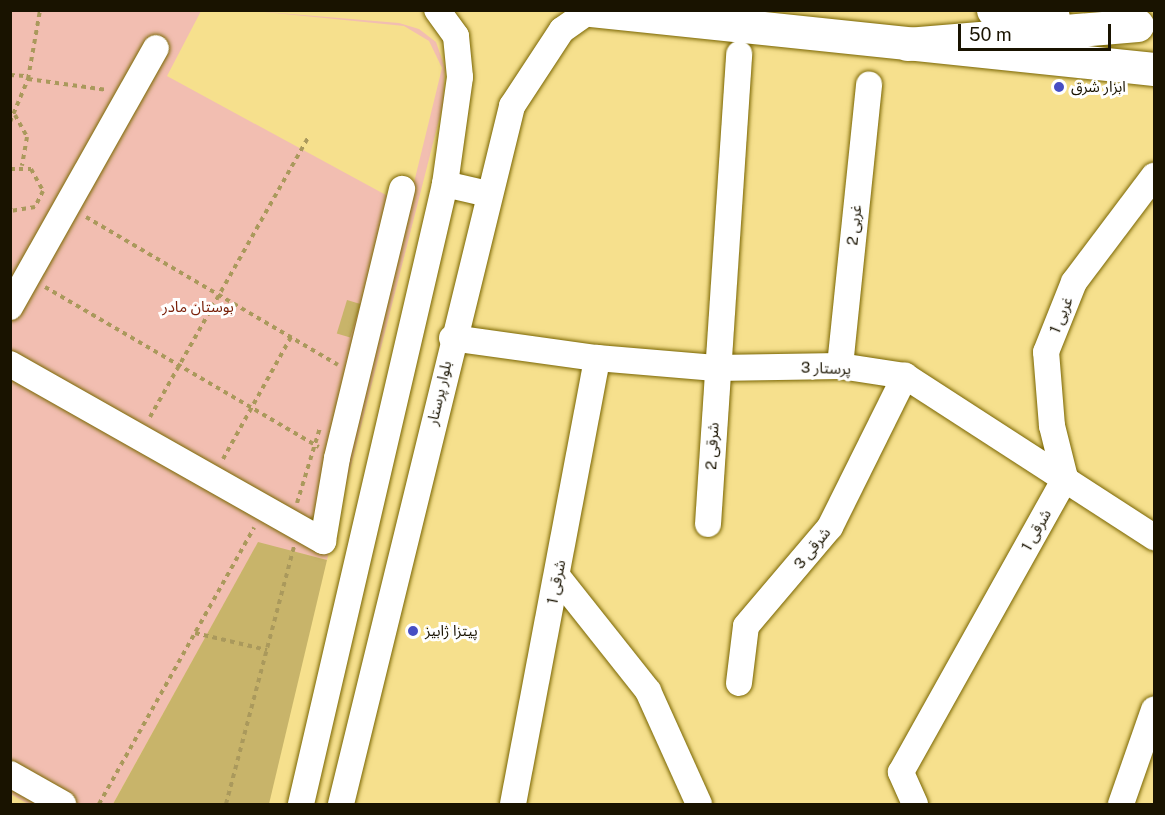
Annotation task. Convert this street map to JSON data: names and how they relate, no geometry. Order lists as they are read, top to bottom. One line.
{"streets":{"street":["غربی 2","غربی 1","پرستار 3","بلوار پرستار","شرقی 2","شرقی 1","شرقی 3"]},"crossings":[["غربی 2","پرستار 3"],["غربی 1","پرستار 3"],["غربی 1","شرقی 1"],["پرستار 3","بلوار پرستار"],["پرستار 3","شرقی 2"],["پرستار 3","شرقی 1"],["پرستار 3","شرقی 3"]],"parks":["بوستان مادر"],"places":["ابزار شرق","پیتزا ژابیز"],"scale_bar":"50 m"}
